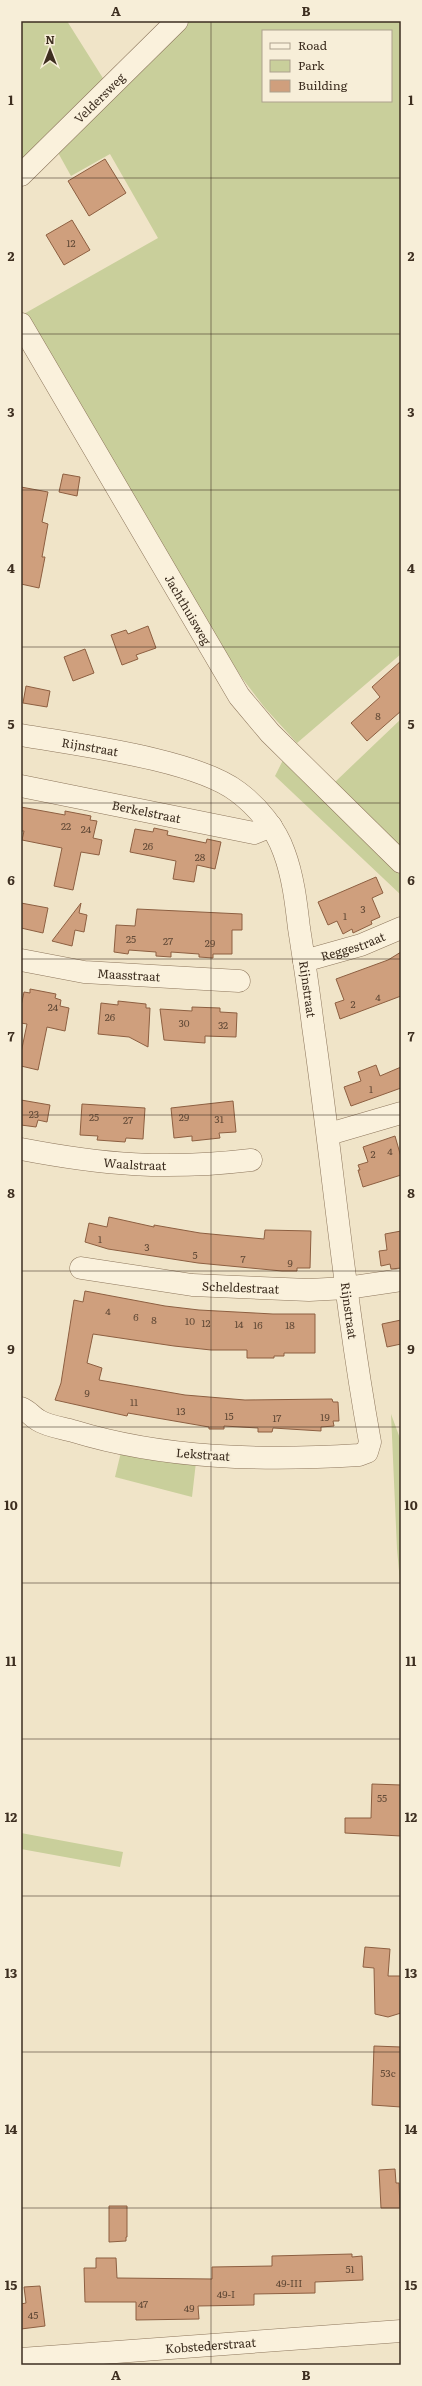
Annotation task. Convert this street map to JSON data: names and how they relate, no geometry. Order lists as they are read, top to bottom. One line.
{"streets":{"street":["Veldersweg","Jachthuisweg","Rijnstraat","Berkelstraat","Reggestraat","Maasstraat","Waalstraat","Scheldestraat","Lekstraat","Kobstederstraat"]},"crossings":[["Rijnstraat","Berkelstraat"],["Rijnstraat","Reggestraat"],["Rijnstraat","Scheldestraat"],["Rijnstraat","Lekstraat"]],"house_numbers":["12","8","22","24","26","28","3","1","25","27","29","4","2","24","26","30","32","1","23","25","29","31","27","4","2","1","3","5","7","9","4","6","8","10","12","14","16","18","9","11","13","15","19","17","55","53c","51","49-III","49-I","47","49","45"],"legend":["Road","Park","Building"],"north":"top","grid":{"columns":["A","B"],"rows":["1","2","3","4","5","6","7","8","9","10","11","12","13","14","15"]}}
